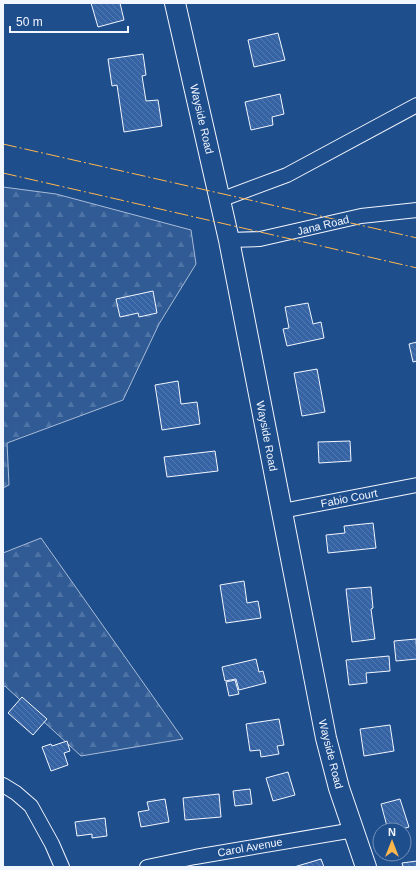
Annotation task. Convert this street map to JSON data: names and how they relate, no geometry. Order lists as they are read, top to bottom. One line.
{"streets":{"street":["Wayside Road","Jana Road","Fabio Court","Carol Avenue"]},"crossings":[["Wayside Road","Jana Road"],["Wayside Road","Fabio Court"],["Wayside Road","Carol Avenue"]],"scale_bar":"50 m","north":"top"}
